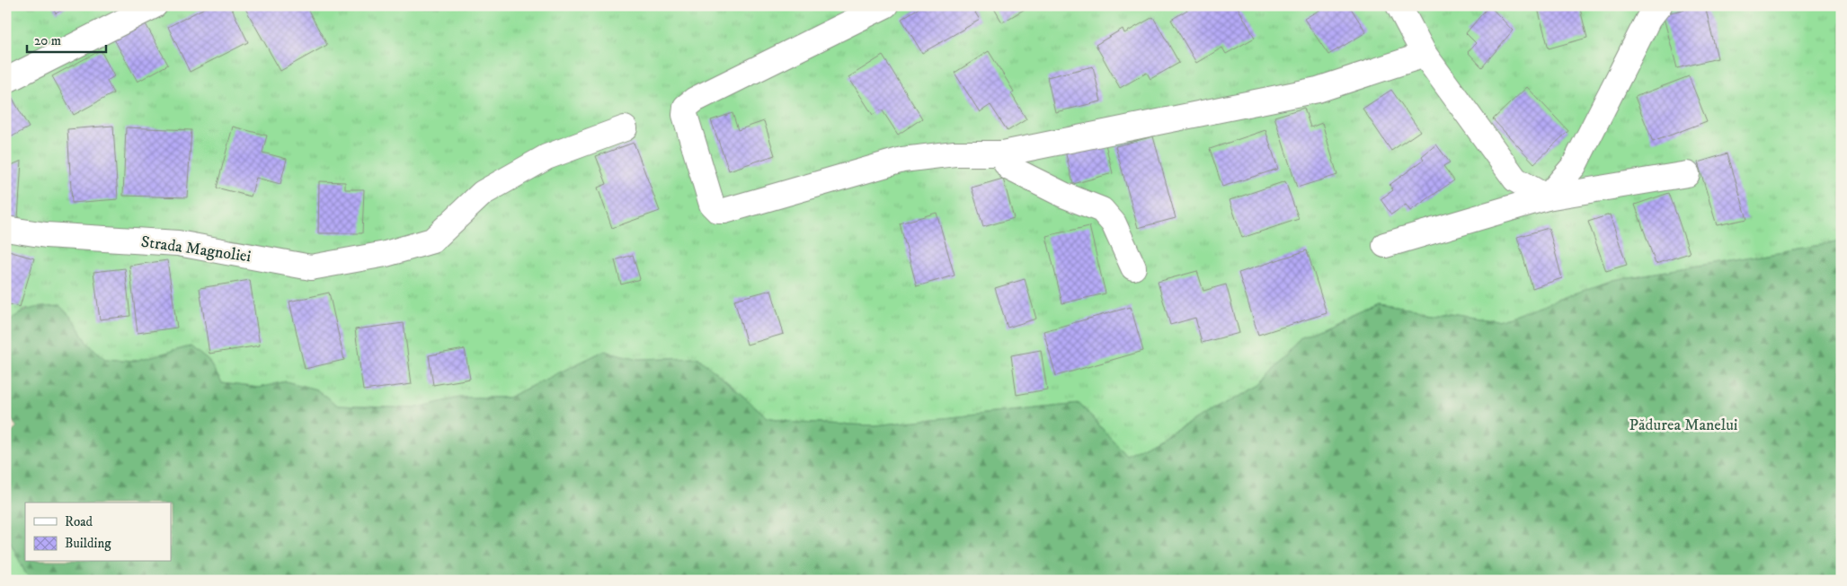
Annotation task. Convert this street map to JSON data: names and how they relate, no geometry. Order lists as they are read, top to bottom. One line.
{"streets":{"street":["Strada Magnoliei"]},"parks":["Pădurea Manelui"],"legend":["Road","Building"],"scale_bar":"20 m"}
